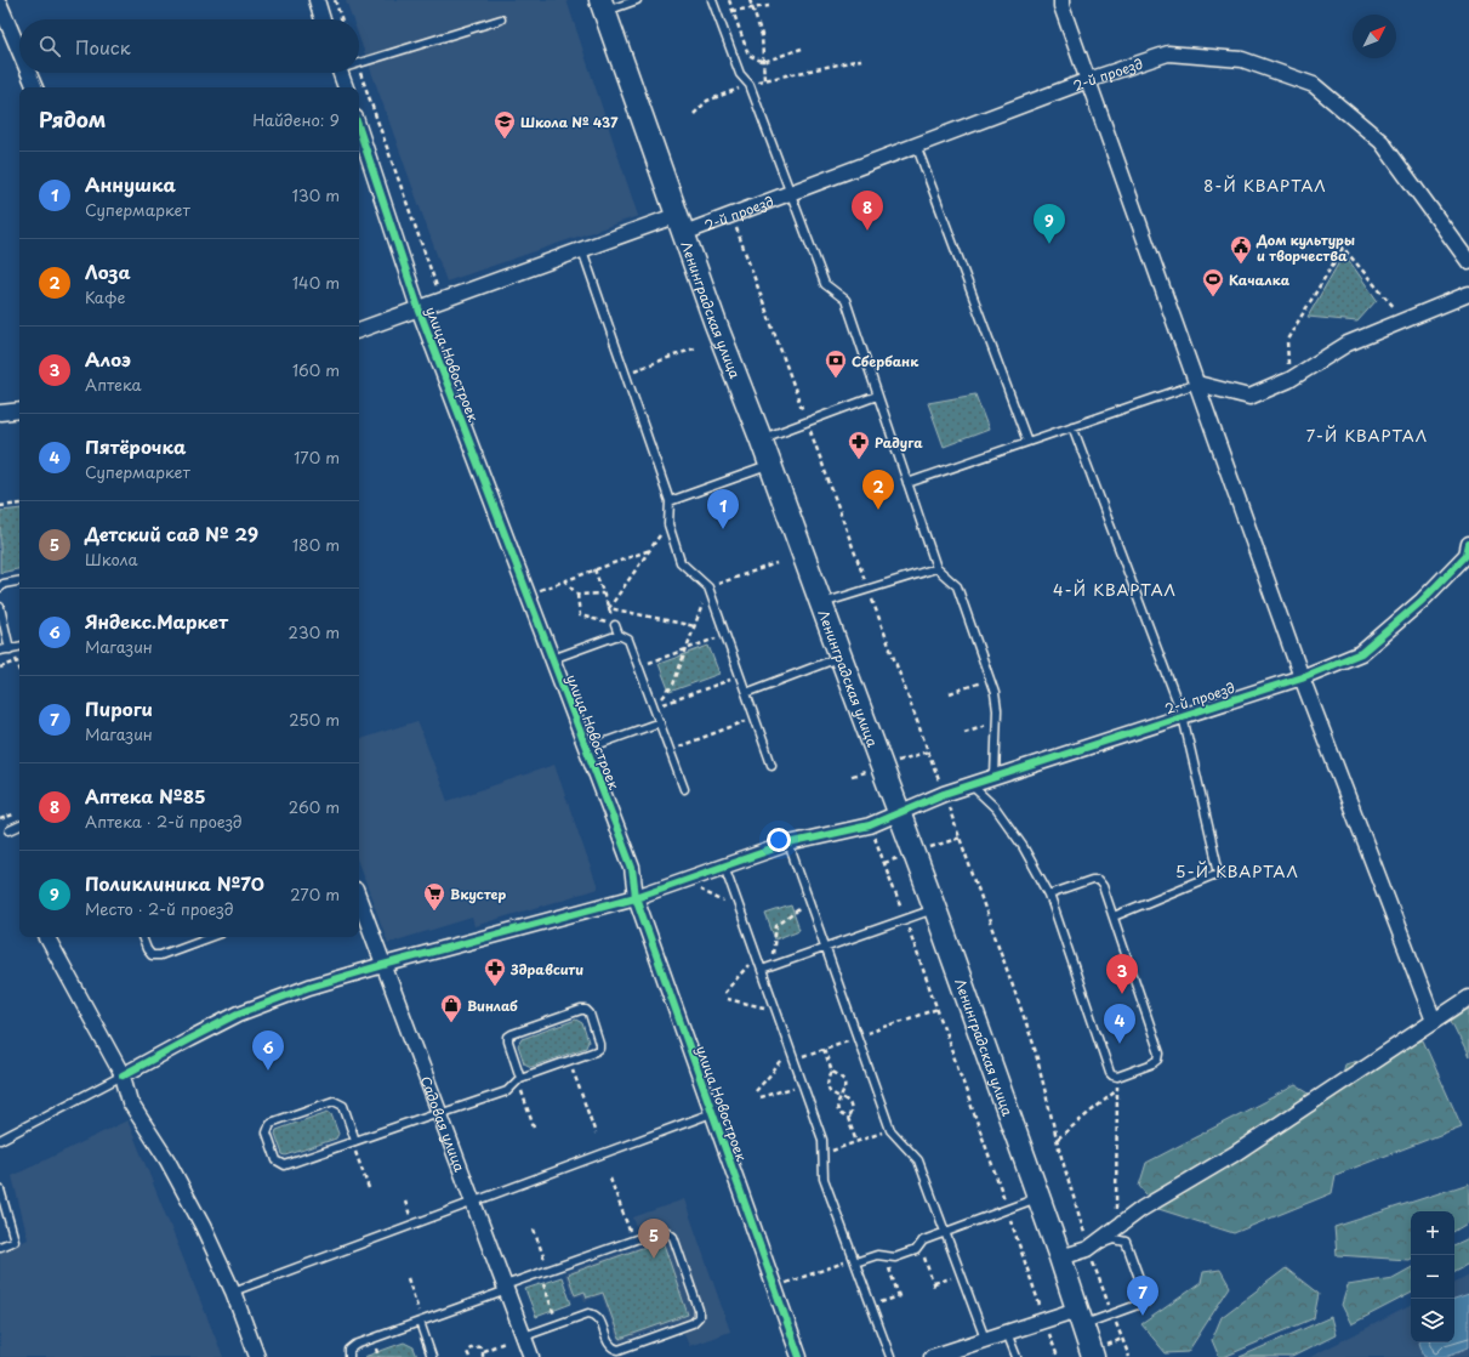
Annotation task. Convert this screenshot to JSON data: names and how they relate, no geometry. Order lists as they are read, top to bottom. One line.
{"streets":{"main road":["Ленинградская улица"],"street":["2-й проезд","улица Новостроек","Садовая улица"]},"crossings":[["2-й проезд","Ленинградская улица"],["2-й проезд","улица Новостроек"],["2-й проезд","Садовая улица"]],"districts":["8-Й КВАРТАЛ","7-Й КВАРТАЛ","4-Й КВАРТАЛ","5-Й КВАРТАЛ"],"places":{"school or university":["Школа № 437"],"public building":["Дом культуры и творчества"],"sports":["Качалка"],"bank":["Сбербанк"],"pharmacy":["Радуга","Здравсити"],"supermarket":["Вкустер"],"shop":["Винлаб"]},"north":"top right","page":{"search":"Поиск","heading":["Рядом","Найдено: 9"],"list":[{"mark":"1","name":"Аннушка","note":"Супермаркет","value":"130 m"},{"mark":"2","name":"Лоза","note":"Кафе","value":"140 m"},{"mark":"3","name":"Алоэ","note":"Аптека","value":"160 m"},{"mark":"4","name":"Пятёрочка","note":"Супермаркет","value":"170 m"},{"mark":"5","name":"Детский сад № 29","note":"Школа","value":"180 m"},{"mark":"6","name":"Яндекс.Маркет","note":"Магазин","value":"230 m"},{"mark":"7","name":"Пироги","note":"Магазин","value":"250 m"},{"mark":"8","name":"Аптека №85","note":"Аптека · 2-й проезд","value":"260 m"},{"mark":"9","name":"Поликлиника №70","note":"Место · 2-й проезд","value":"270 m"}],"pins":["8","9","2","1","3","4","6","5","7"],"map_buttons":["+","−"]}}
